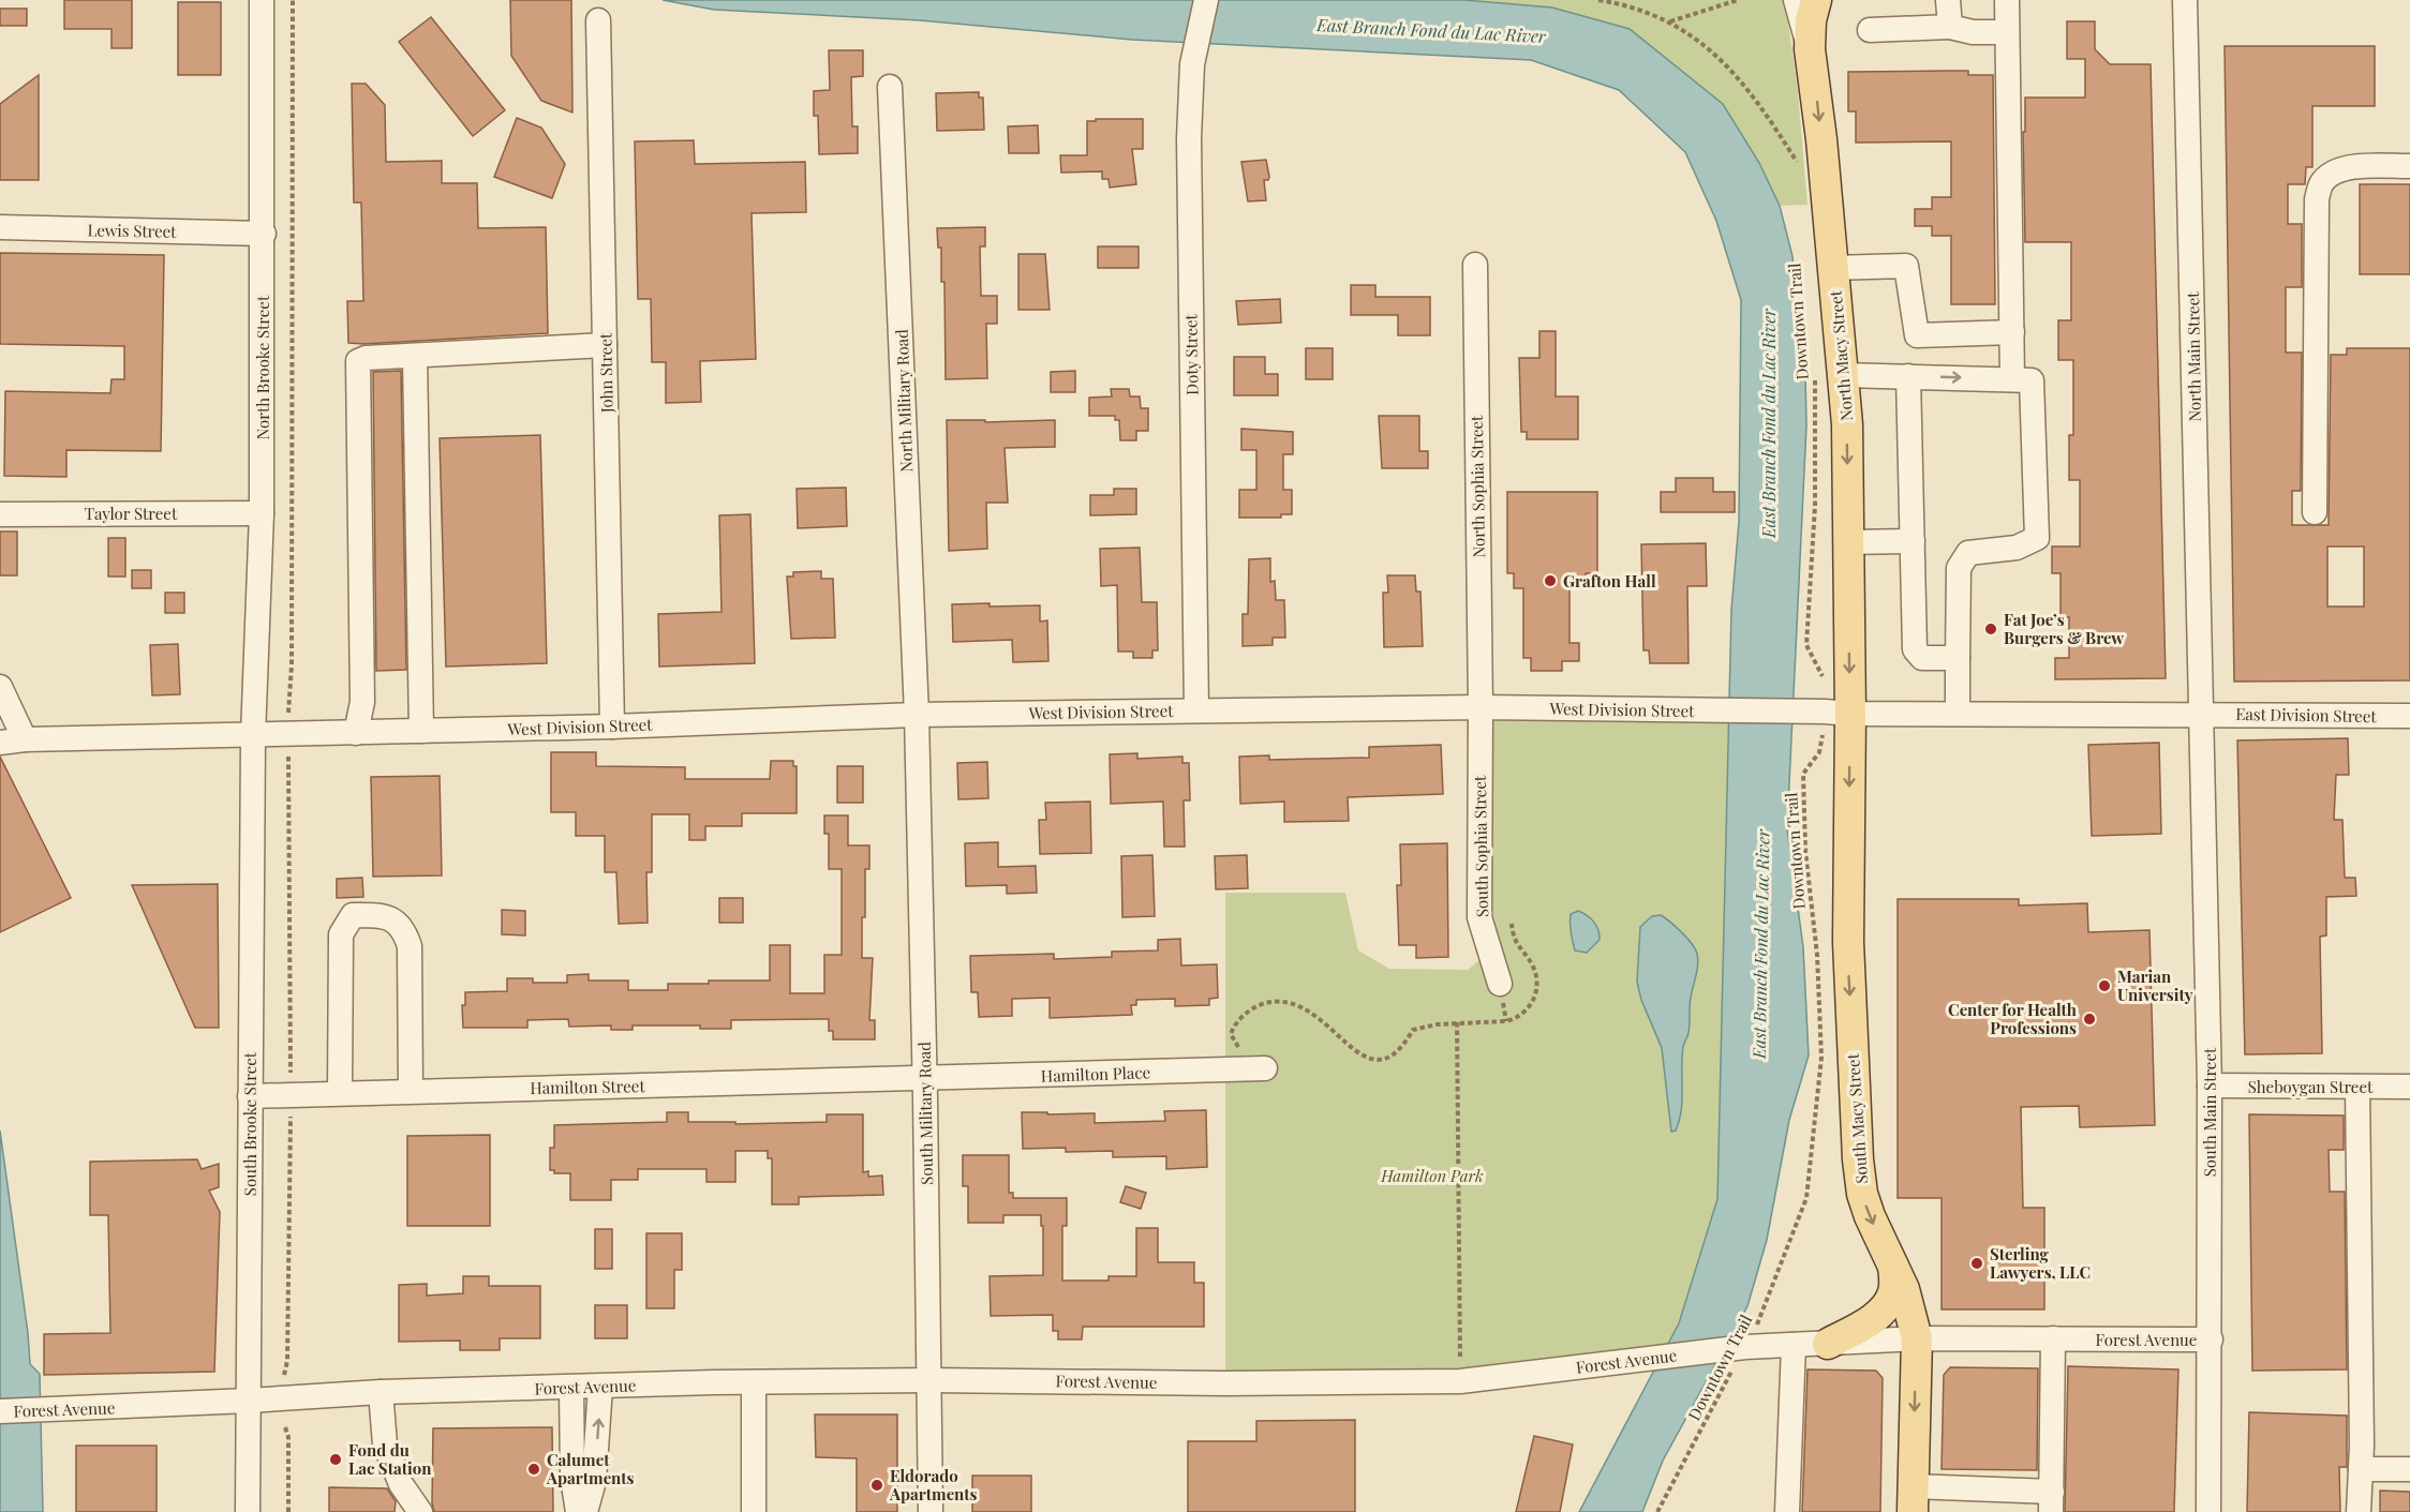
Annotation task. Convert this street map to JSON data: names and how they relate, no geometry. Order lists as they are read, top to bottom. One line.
{"streets":{"main road":["North Macy Street","South Macy Street"],"street":["Lewis Street","Doty Street","North Main Street","North Brooke Street","John Street","North Military Road","North Sophia Street","Taylor Street","West Division Street","East Division Street","South Sophia Street","Hamilton Place","Hamilton Street","Sheboygan Street","South Main Street","South Military Road","South Brooke Street","Forest Avenue"],"path":["Downtown Trail"]},"crossings":[["Lewis Street","North Brooke Street"],["Downtown Trail","North Macy Street"],["Downtown Trail","West Division Street"],["Downtown Trail","South Macy Street"],["Downtown Trail","Forest Avenue"],["Doty Street","West Division Street"],["North Macy Street","West Division Street"],["North Macy Street","South Macy Street"],["North Main Street","West Division Street"],["North Main Street","East Division Street"],["North Main Street","South Main Street"],["North Brooke Street","Taylor Street"],["North Brooke Street","West Division Street"],["North Brooke Street","South Brooke Street"],["John Street","West Division Street"],["North Military Road","West Division Street"],["North Military Road","South Military Road"],["North Sophia Street","West Division Street"],["North Sophia Street","South Sophia Street"],["West Division Street","East Division Street"],["West Division Street","South Sophia Street"],["West Division Street","South Main Street"],["West Division Street","South Military Road"],["West Division Street","South Macy Street"],["West Division Street","South Brooke Street"],["East Division Street","South Main Street"],["Hamilton Place","Hamilton Street"],["Hamilton Place","South Military Road"],["Hamilton Street","South Military Road"],["Hamilton Street","South Brooke Street"],["Sheboygan Street","South Main Street"],["South Main Street","Forest Avenue"],["South Military Road","Forest Avenue"],["South Macy Street","Forest Avenue"],["South Brooke Street","Forest Avenue"]],"one_way":["South Macy Street"],"water":["East Branch Fond du Lac River"],"parks":["Hamilton Park"],"places":["Grafton Hall","Fat Joe’s Burgers & Brew","Marian University","Center for Health Professions","Sterling Lawyers, LLC","Fond du Lac Station","Calumet Apartments","Eldorado Apartments"]}
